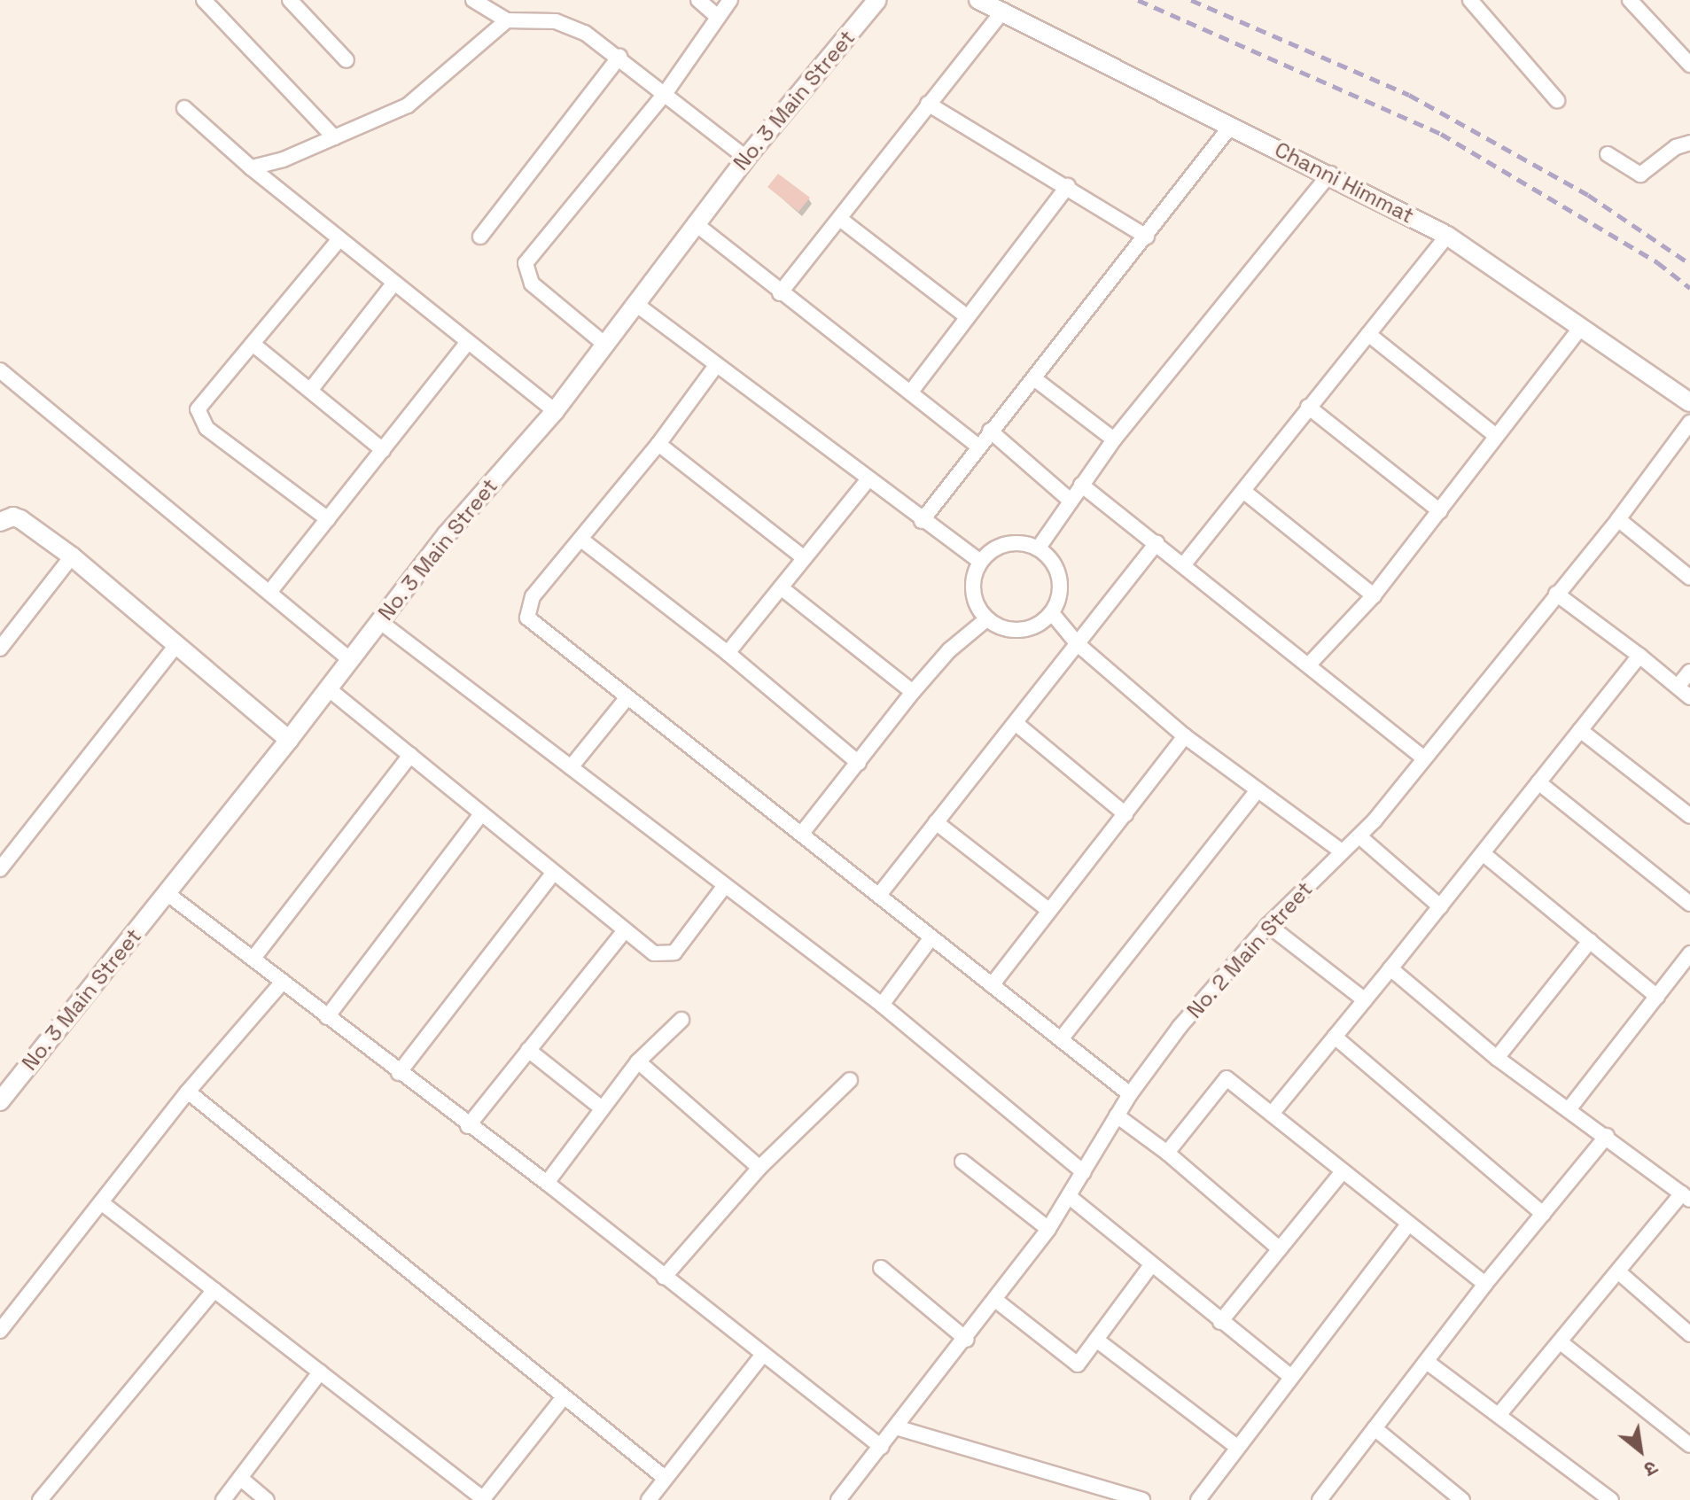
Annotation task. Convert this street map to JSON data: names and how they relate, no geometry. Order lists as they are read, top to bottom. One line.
{"streets":{"street":["No. 3 Main Street","Channi Himmat","No. 2 Main Street"]},"north":"bottom right"}
